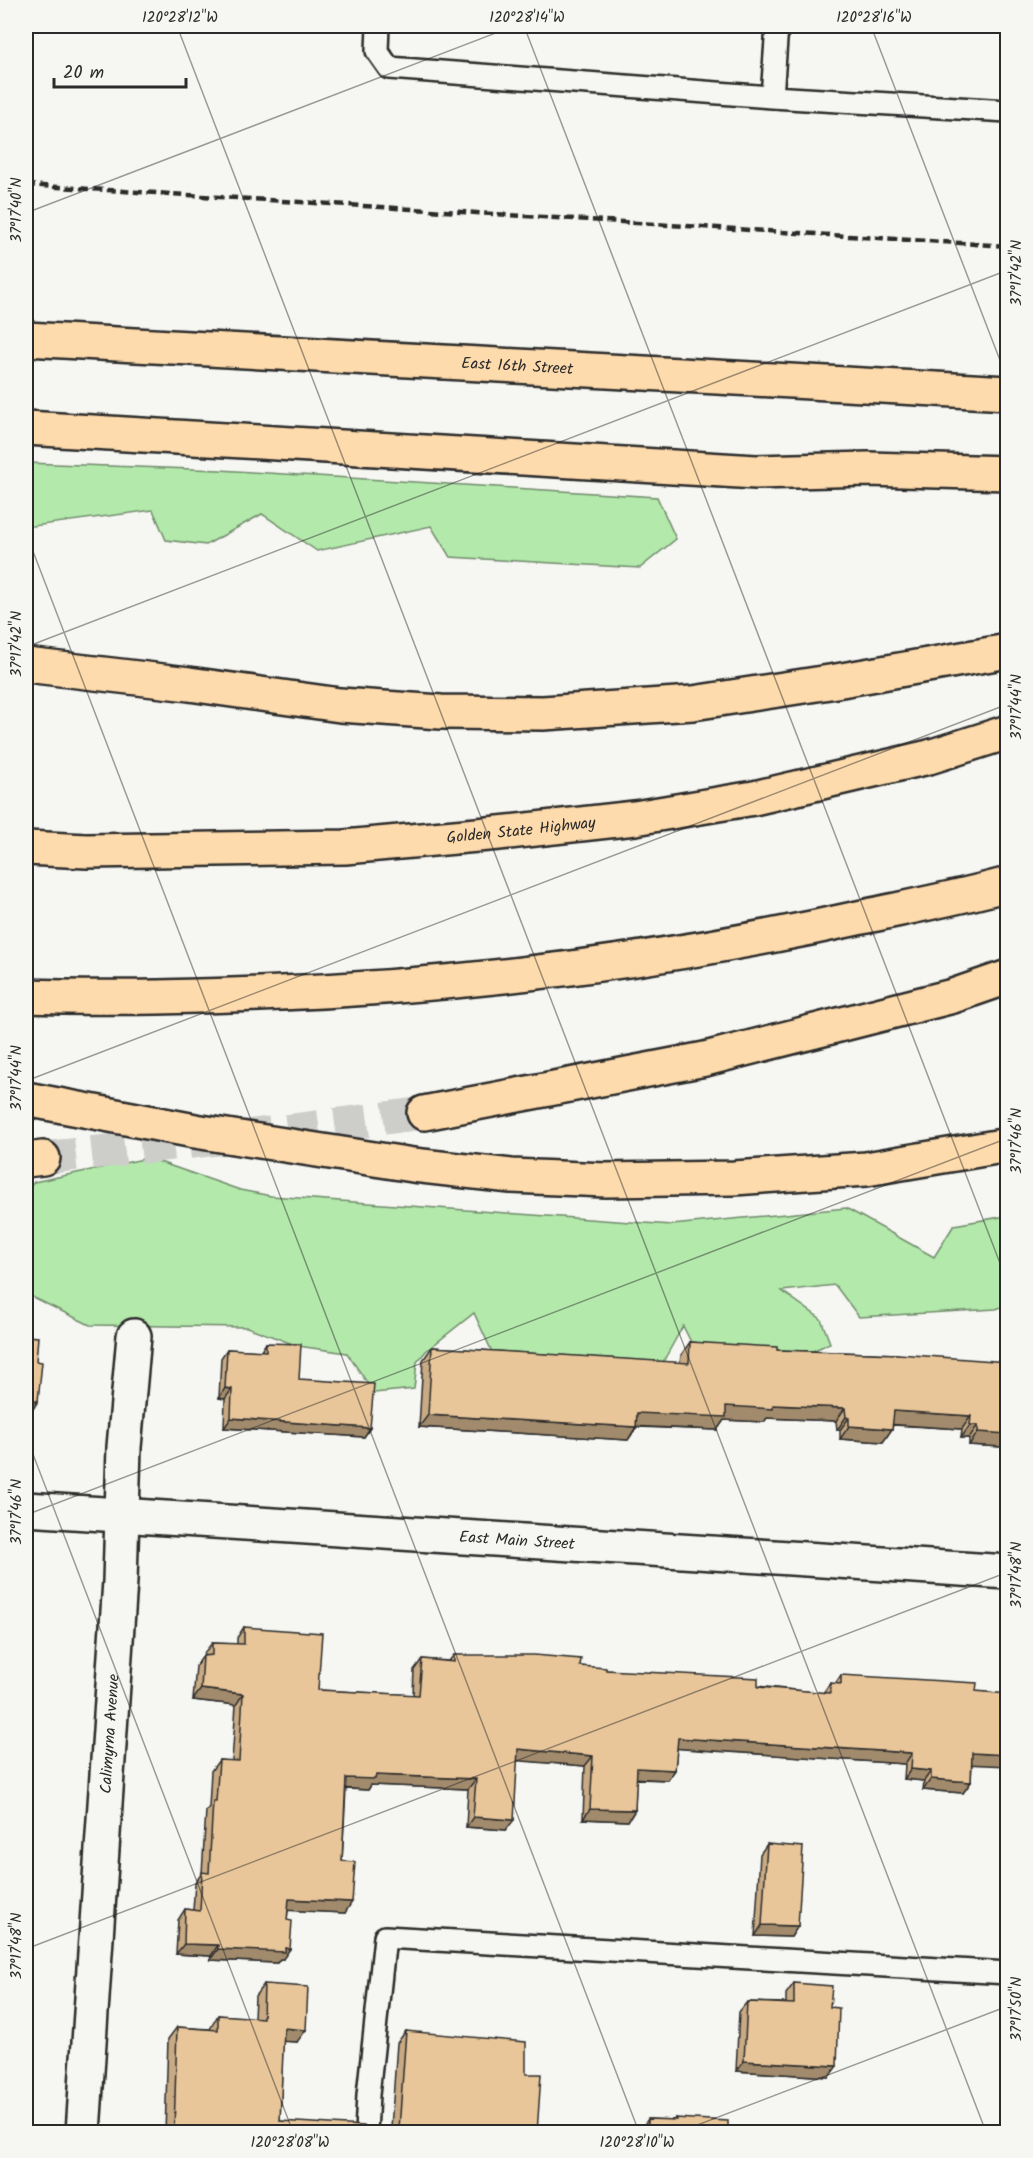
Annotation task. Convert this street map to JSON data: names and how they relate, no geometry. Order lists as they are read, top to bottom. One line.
{"streets":{"main road":["East 16th Street","Golden State Highway"],"street":["East Main Street","Calimyrna Avenue"]},"crossings":[["East Main Street","Calimyrna Avenue"]],"scale_bar":"20 m","coordinates":["120°28'12\"W","120°28'14\"W","120°28'16\"W","37°17'40\"N","37°17'42\"N","37°17'44\"N","37°17'46\"N","37°17'48\"N","37°17'50\"N","120°28'08\"W","120°28'10\"W"]}
